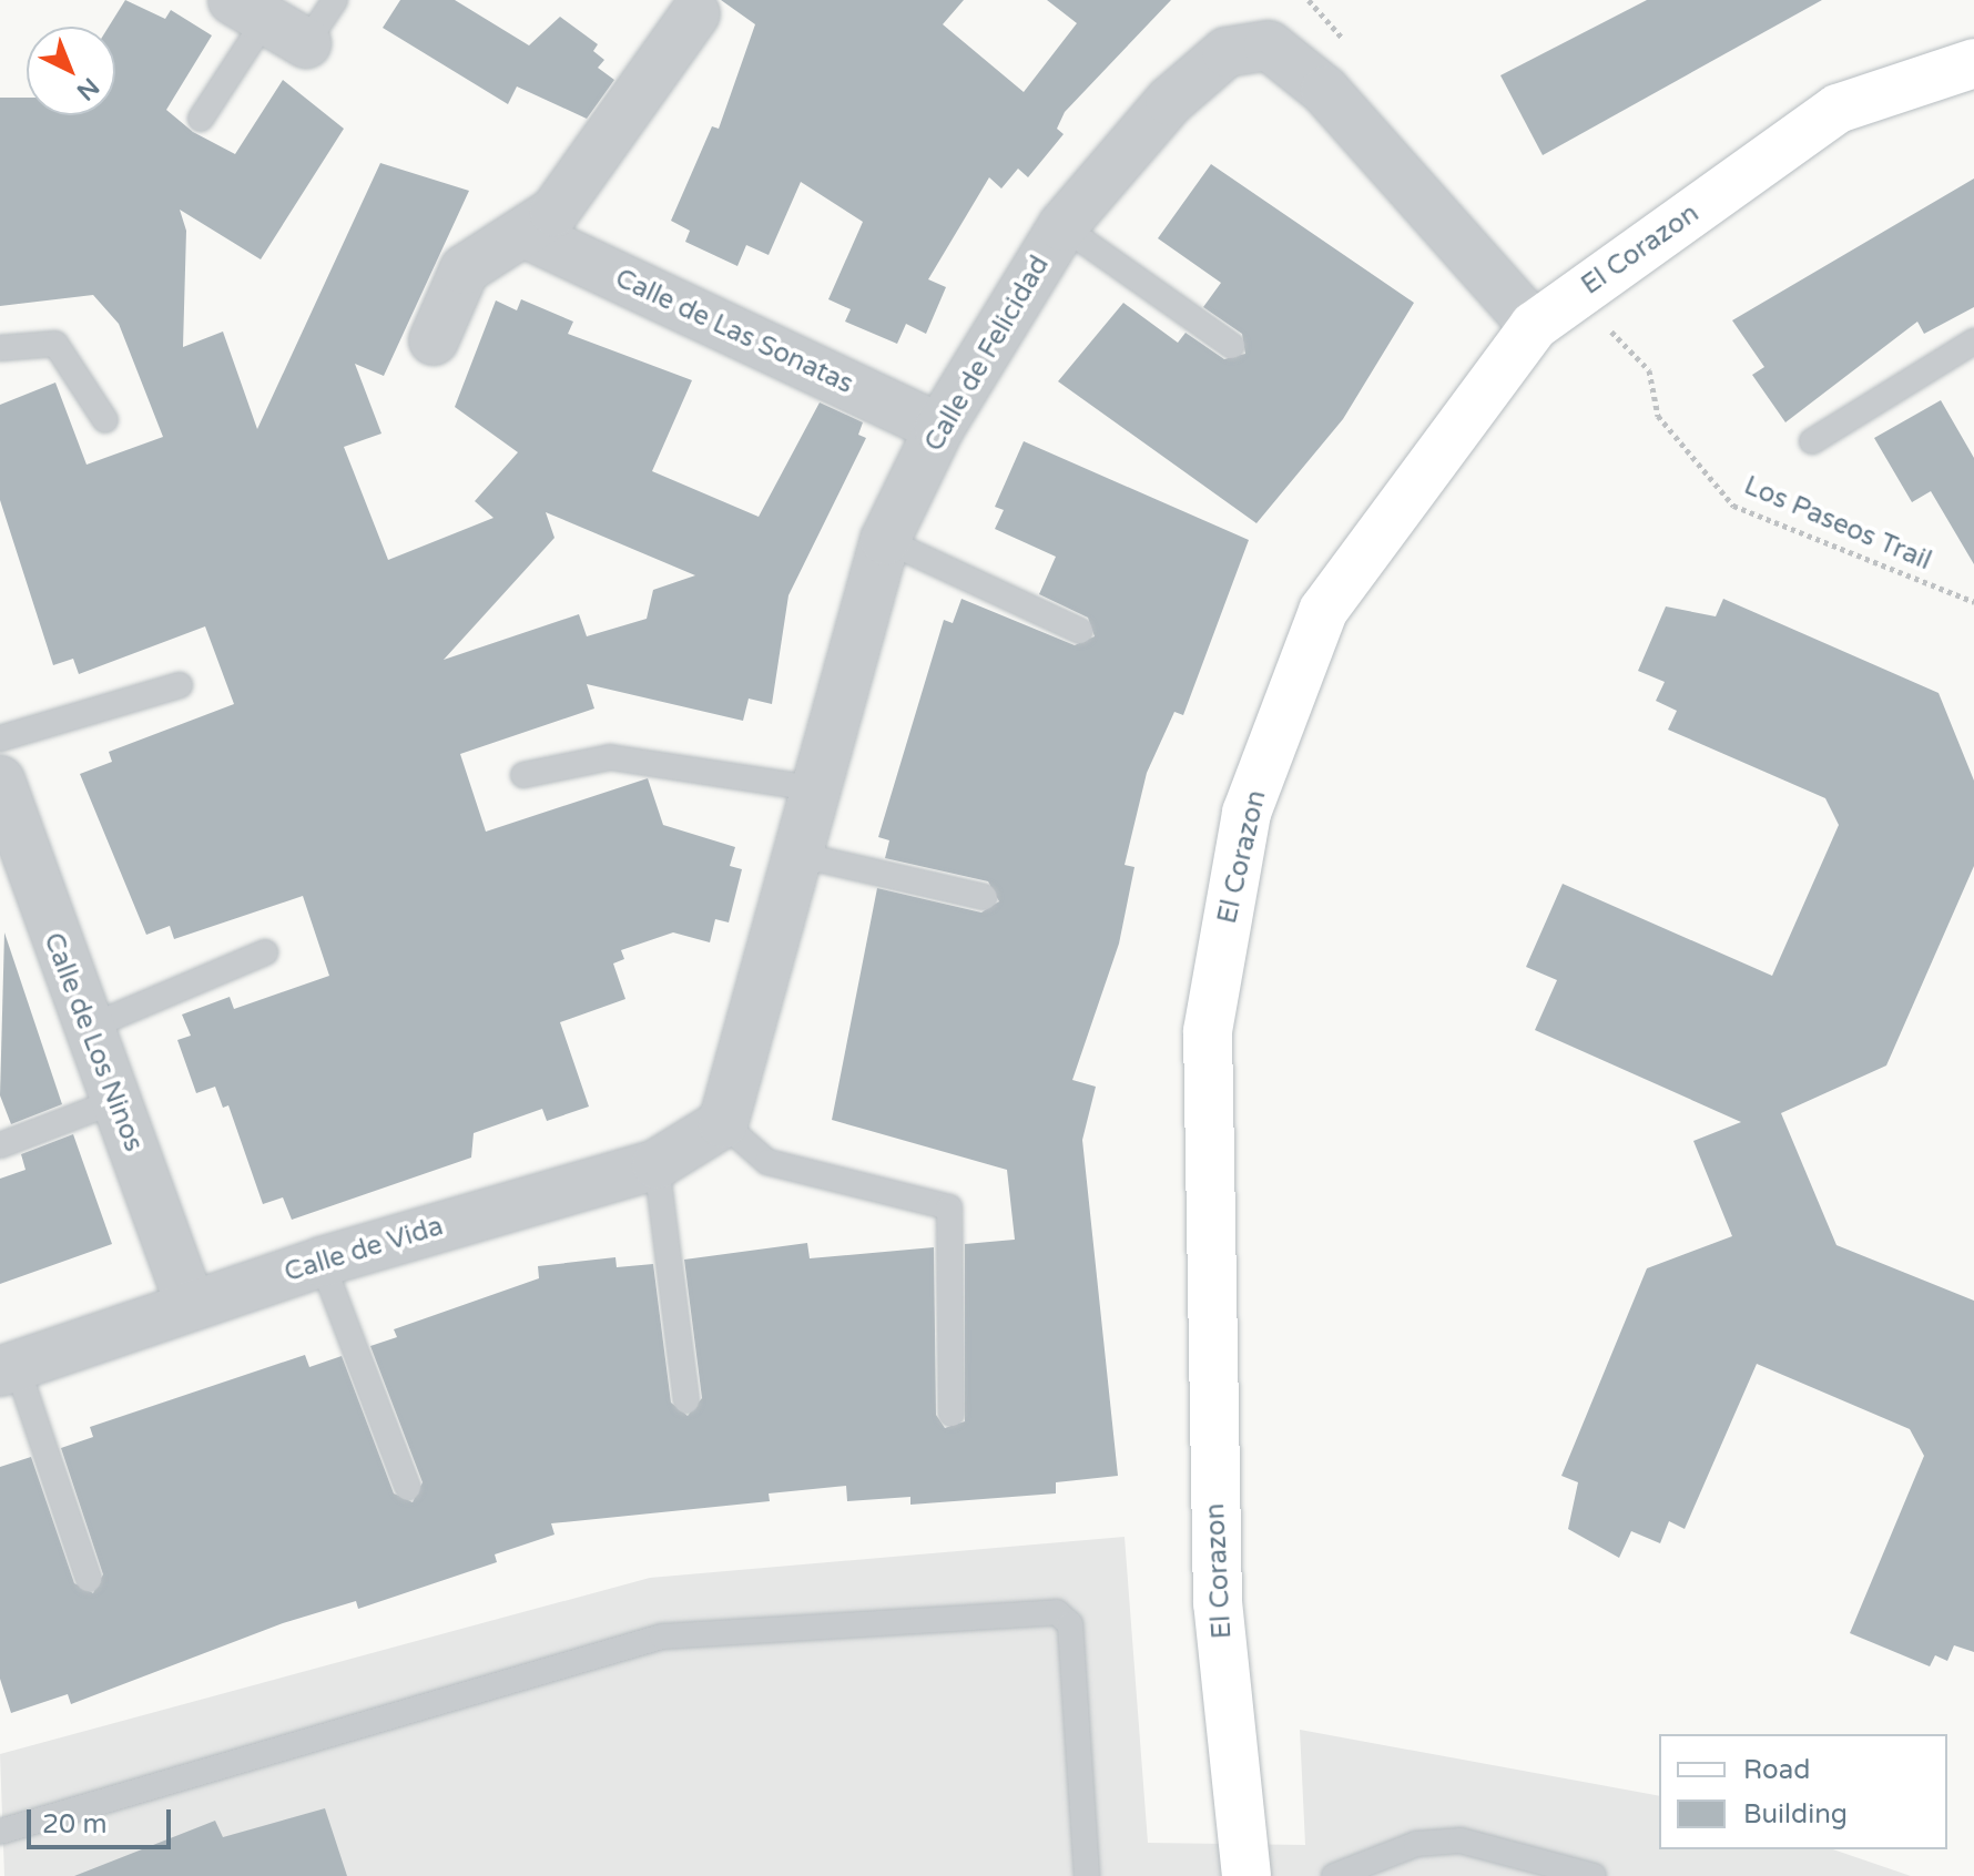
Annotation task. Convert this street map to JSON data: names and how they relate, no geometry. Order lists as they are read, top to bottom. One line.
{"streets":{"street":["El Corazon","Calle de Las Sonatas","Calle de Felicidad","Calle de Los Ninos","Calle de Vida"],"path":["Los Paseos Trail"]},"crossings":[["El Corazon","Calle de Felicidad"],["El Corazon","Los Paseos Trail"],["Calle de Las Sonatas","Calle de Felicidad"],["Calle de Felicidad","Calle de Vida"],["Calle de Los Ninos","Calle de Vida"]],"legend":["Road","Building"],"scale_bar":"20 m","north":"bottom right"}
